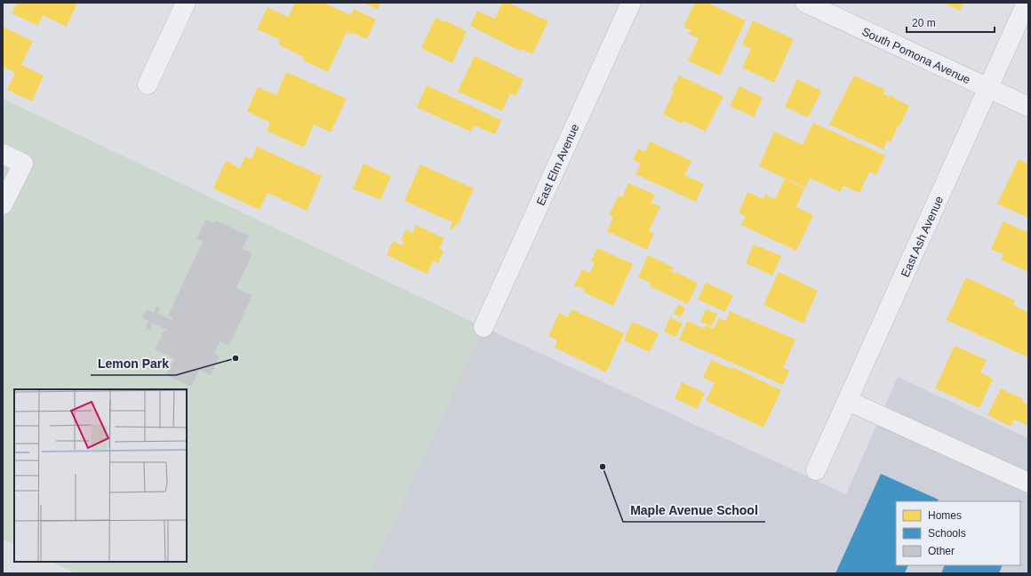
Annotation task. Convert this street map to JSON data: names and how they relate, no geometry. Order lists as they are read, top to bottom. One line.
{"streets":{"street":["South Pomona Avenue","East Elm Avenue","East Ash Avenue"]},"crossings":[["South Pomona Avenue","East Ash Avenue"]],"places":["Lemon Park","Maple Avenue School"],"legend":["Homes","Schools","Other"],"scale_bar":"20 m"}
